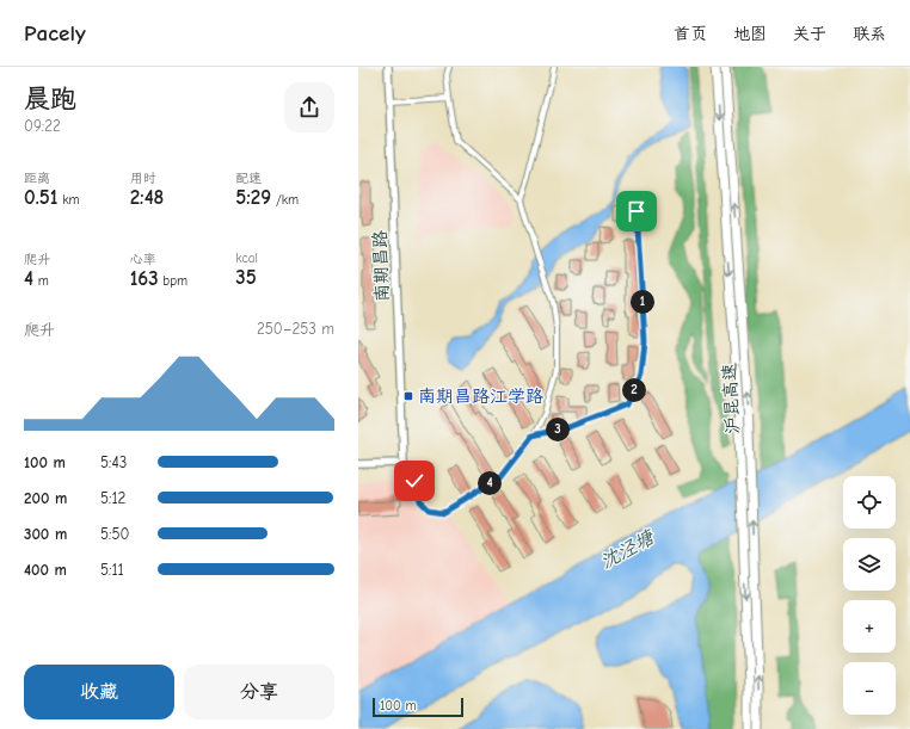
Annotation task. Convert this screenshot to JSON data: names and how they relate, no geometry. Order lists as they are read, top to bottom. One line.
{"streets":{"highway":["沪昆高速"],"main road":["南期昌路"]},"water":["沈泾塘"],"places":{"transit":["南期昌路江学路"]},"scale_bar":"100 m","page":{"header":"Pacely","nav":["首页","地图","关于","联系"],"heading":["晨跑","09:22"],"stats":[["距离","0.51 km"],["用时","2:48"],["配速","5:29 /km"],["爬升","4 m"],["心率","163 bpm"],["kcal","35"]],"pins":["1","2","3","4"],"chart":["爬升","250–253 m"],"list":[{"name":"100 m","note":"5:43"},{"name":"200 m","note":"5:12"},{"name":"300 m","note":"5:50"},{"name":"400 m","note":"5:11"}],"map_buttons":["+","−"],"buttons":["收藏","分享"],"scale":"100 m"}}
